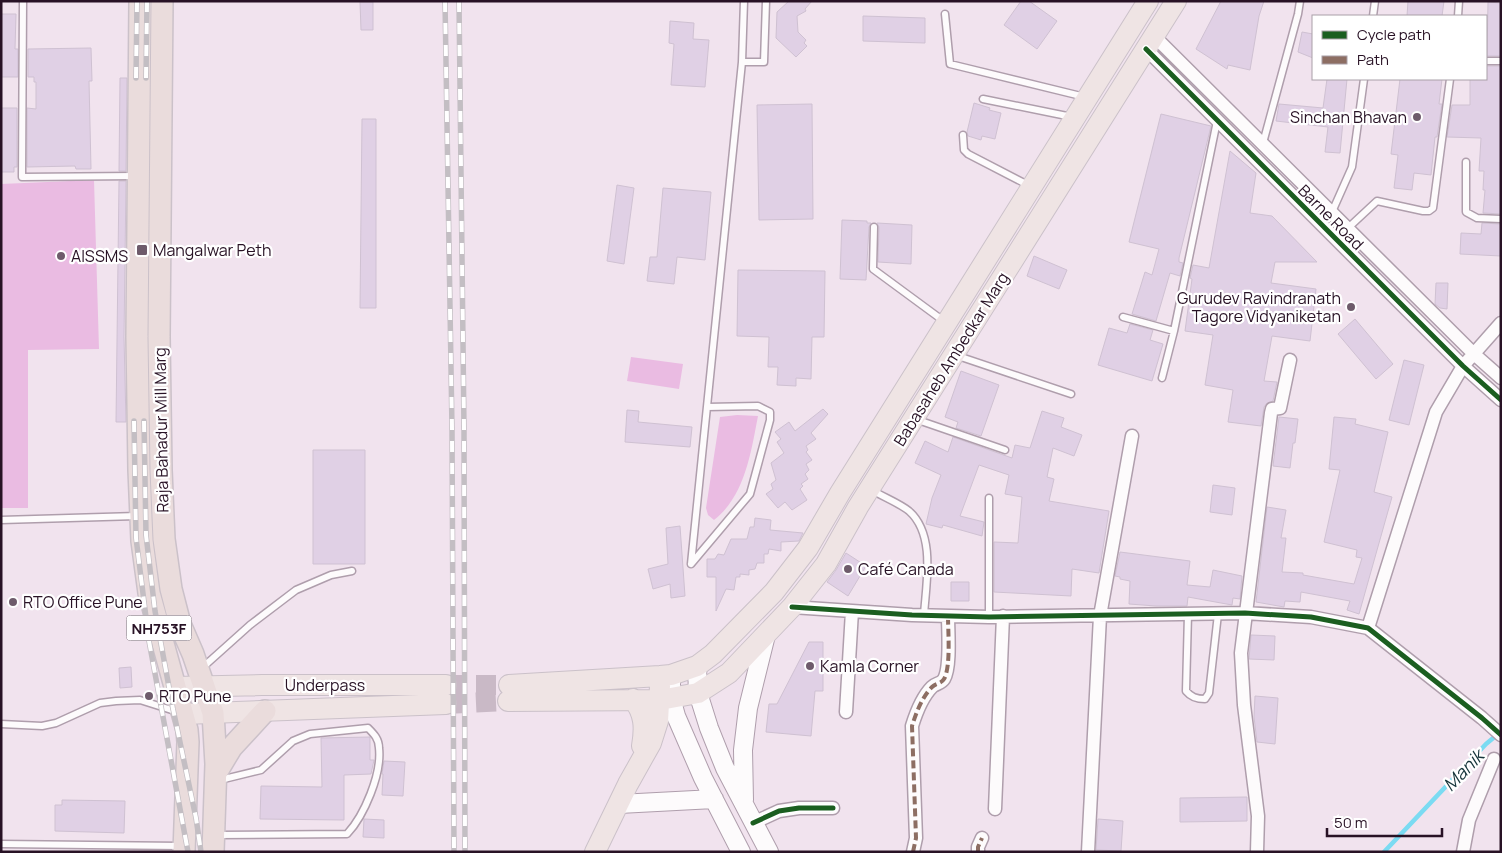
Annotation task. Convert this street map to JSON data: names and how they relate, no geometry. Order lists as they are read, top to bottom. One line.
{"streets":{"highway":["Raja Bahadur Mill Marg","NH753F"],"main road":["Babasaheb Ambedkar Marg","Underpass"],"street":["Barne Road"]},"crossings":[["Barne Road","Babasaheb Ambedkar Marg"],["Raja Bahadur Mill Marg","Underpass"]],"water":["Manik"],"places":{"other":["Sinchan Bhavan","AISSMS","Gurudev Ravindranath Tagore Vidyaniketan","Café Canada","RTO Office Pune","Kamla Corner","RTO Pune"],"transit":["Mangalwar Peth"]},"legend":["Cycle path","Path"],"scale_bar":"50 m"}
